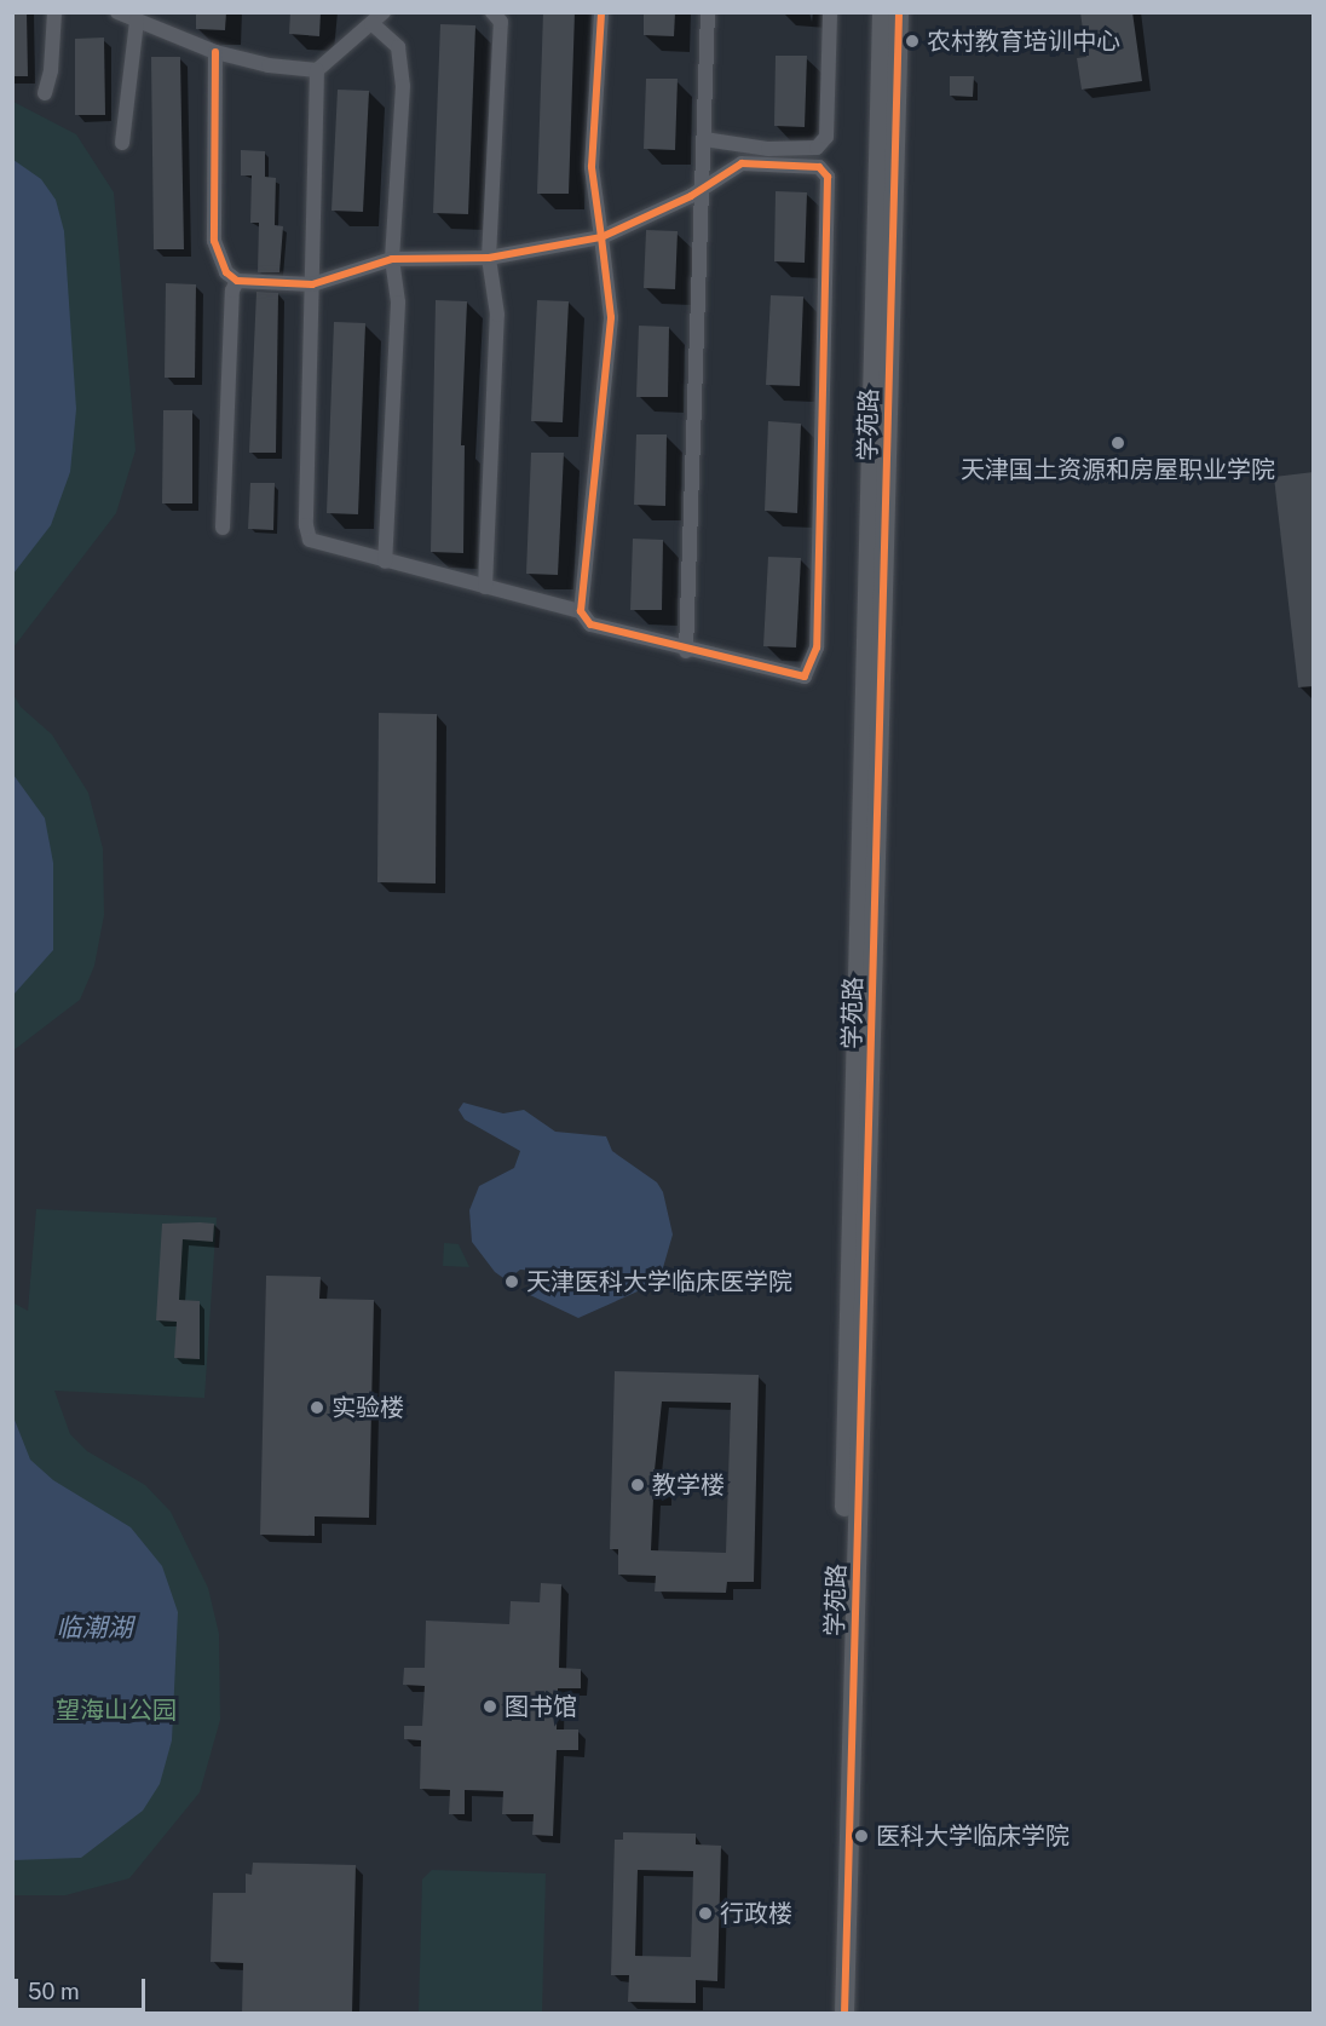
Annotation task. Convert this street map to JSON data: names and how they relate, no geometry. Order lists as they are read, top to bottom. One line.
{"streets":{"street":["学苑路"]},"water":["临潮湖"],"parks":["望海山公园"],"places":["农村教育培训中心","天津国土资源和房屋职业学院","天津医科大学临床医学院","实验楼","教学楼","图书馆","医科大学临床学院","行政楼"],"scale_bar":"50 m"}
